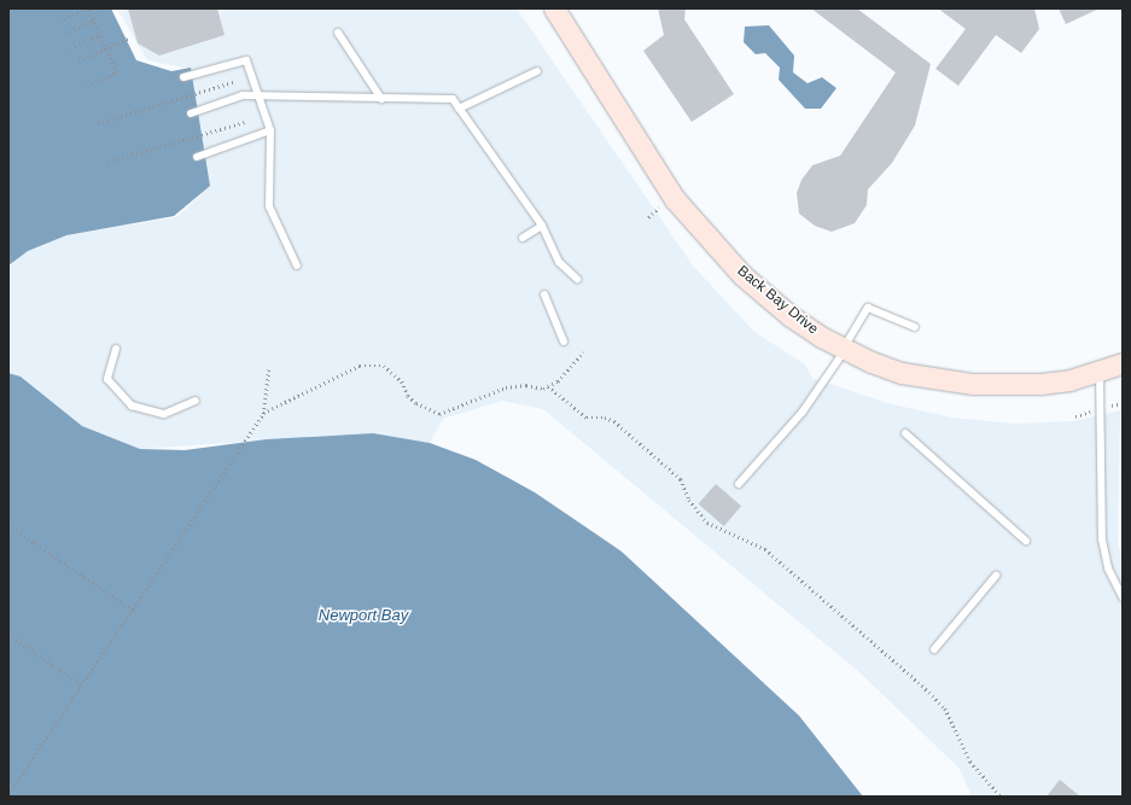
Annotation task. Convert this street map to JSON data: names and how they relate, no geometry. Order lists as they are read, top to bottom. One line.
{"streets":{"street":["Back Bay Drive"]},"water":["Newport Bay"]}
